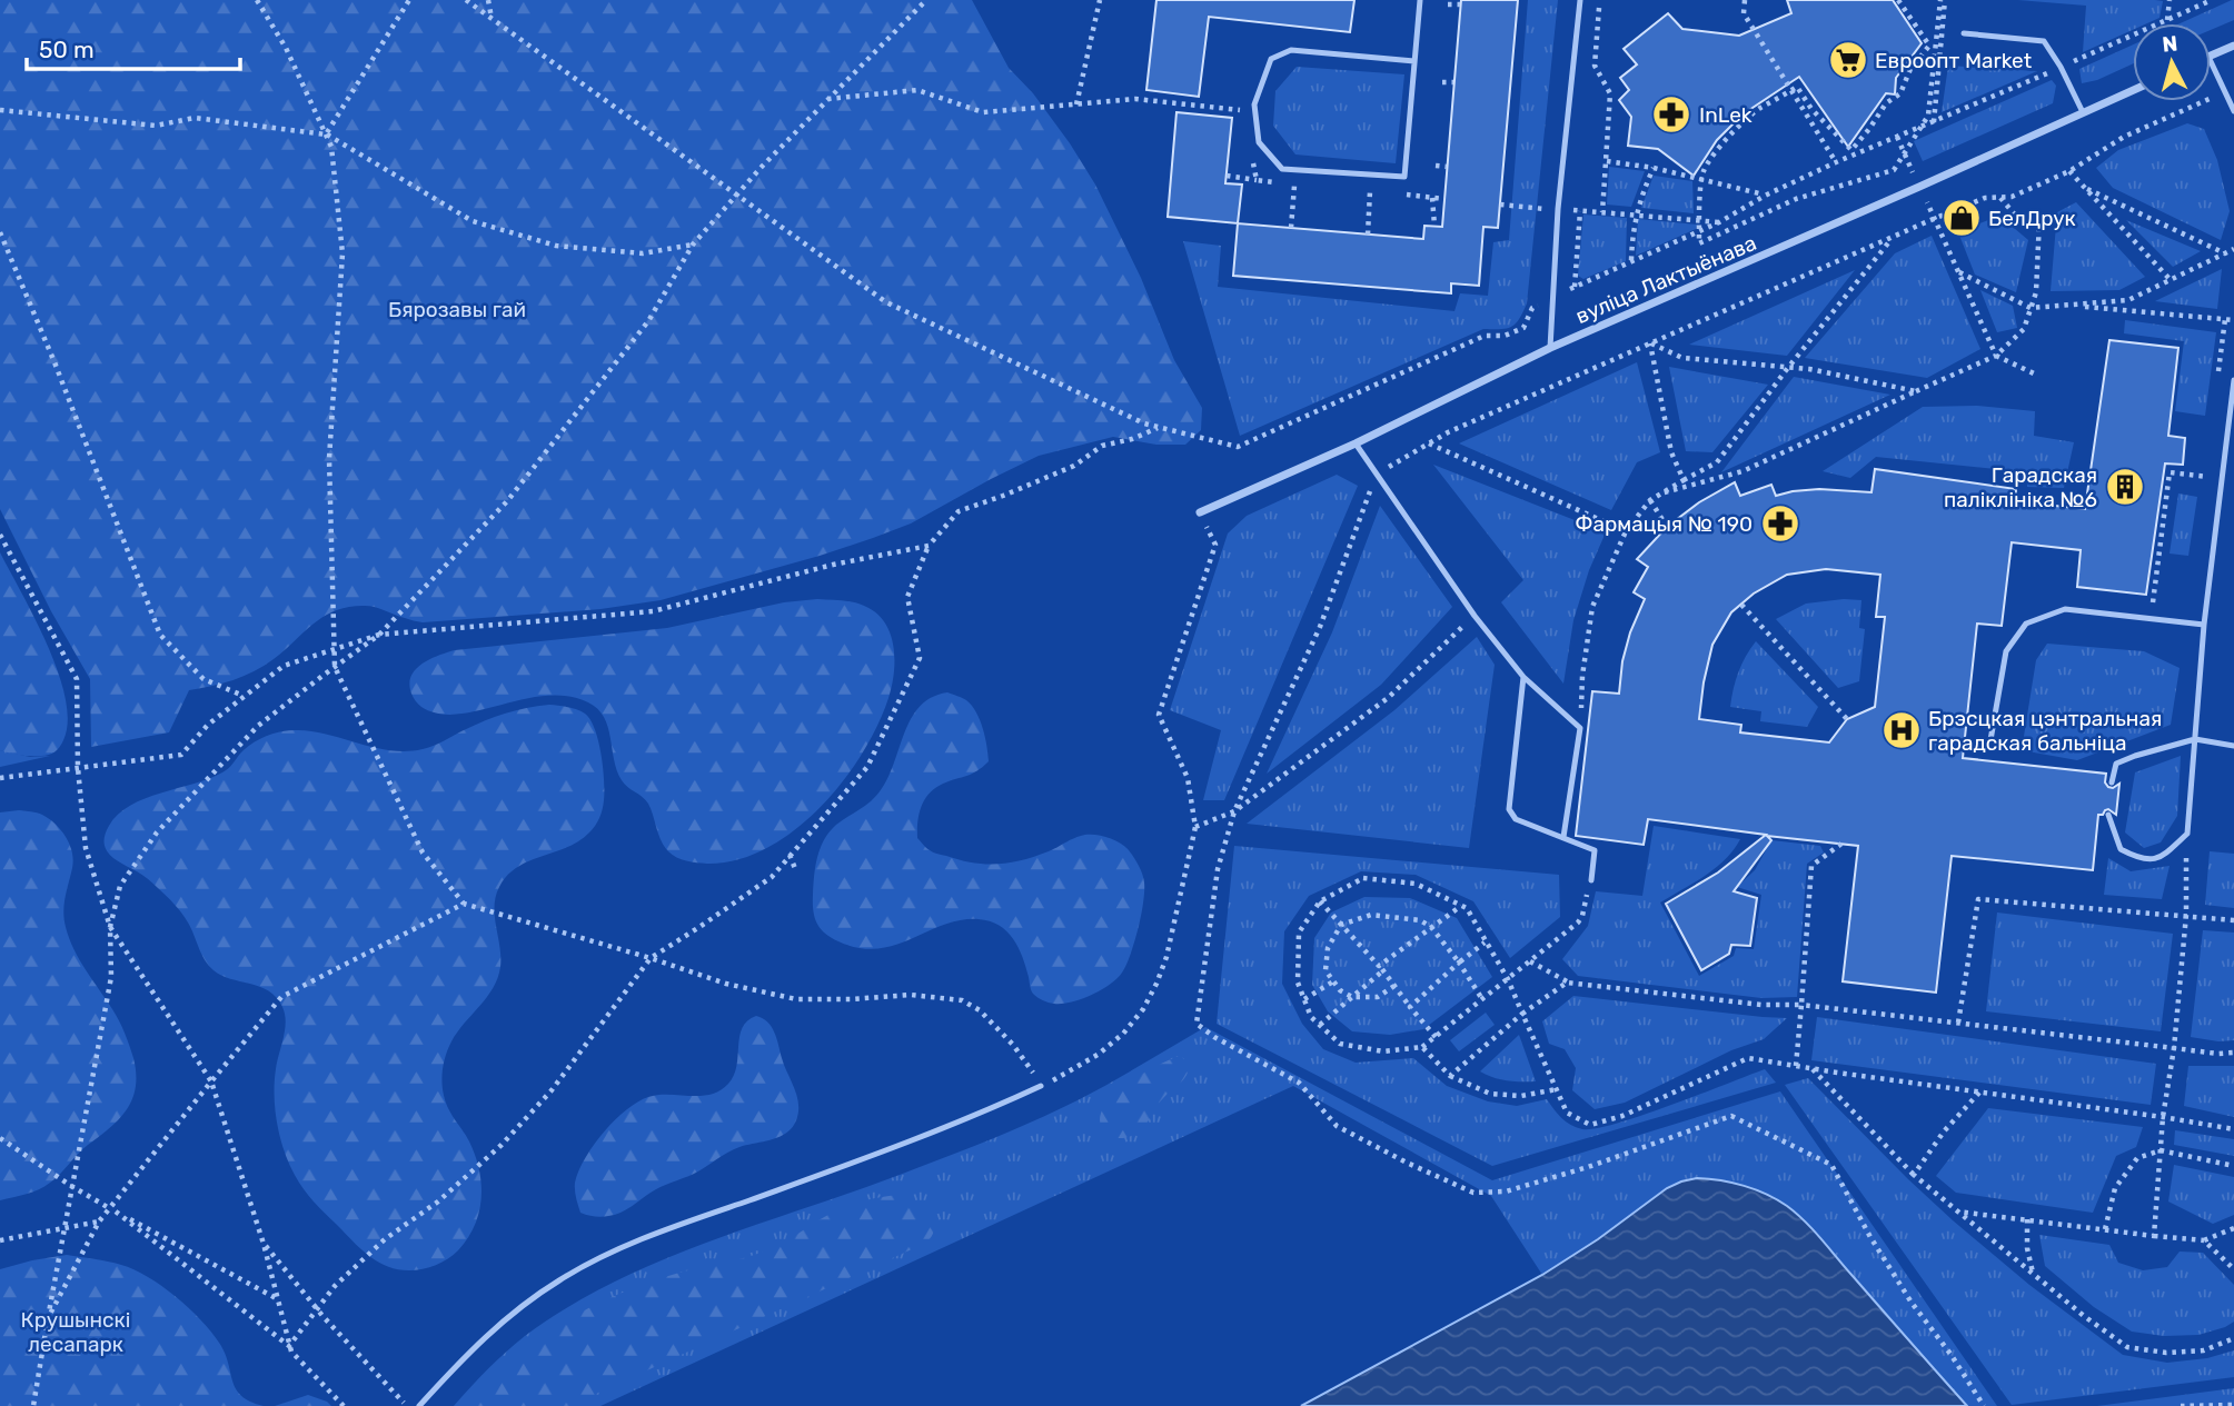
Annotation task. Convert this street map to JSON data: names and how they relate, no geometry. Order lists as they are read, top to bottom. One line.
{"streets":{"street":["вуліца Лактыёнава"]},"parks":["Бярозавы гай","Крушынскі лесапарк"],"places":{"supermarket":["Евроопт Market"],"pharmacy":["InLek","Фармацыя № 190"],"shop":["БелДрук"],"building":["Гарадская паліклініка №6"],"hospital":["Брэсцкая цэнтральная гарадская бальніца"]},"scale_bar":"50 m","north":"top"}
